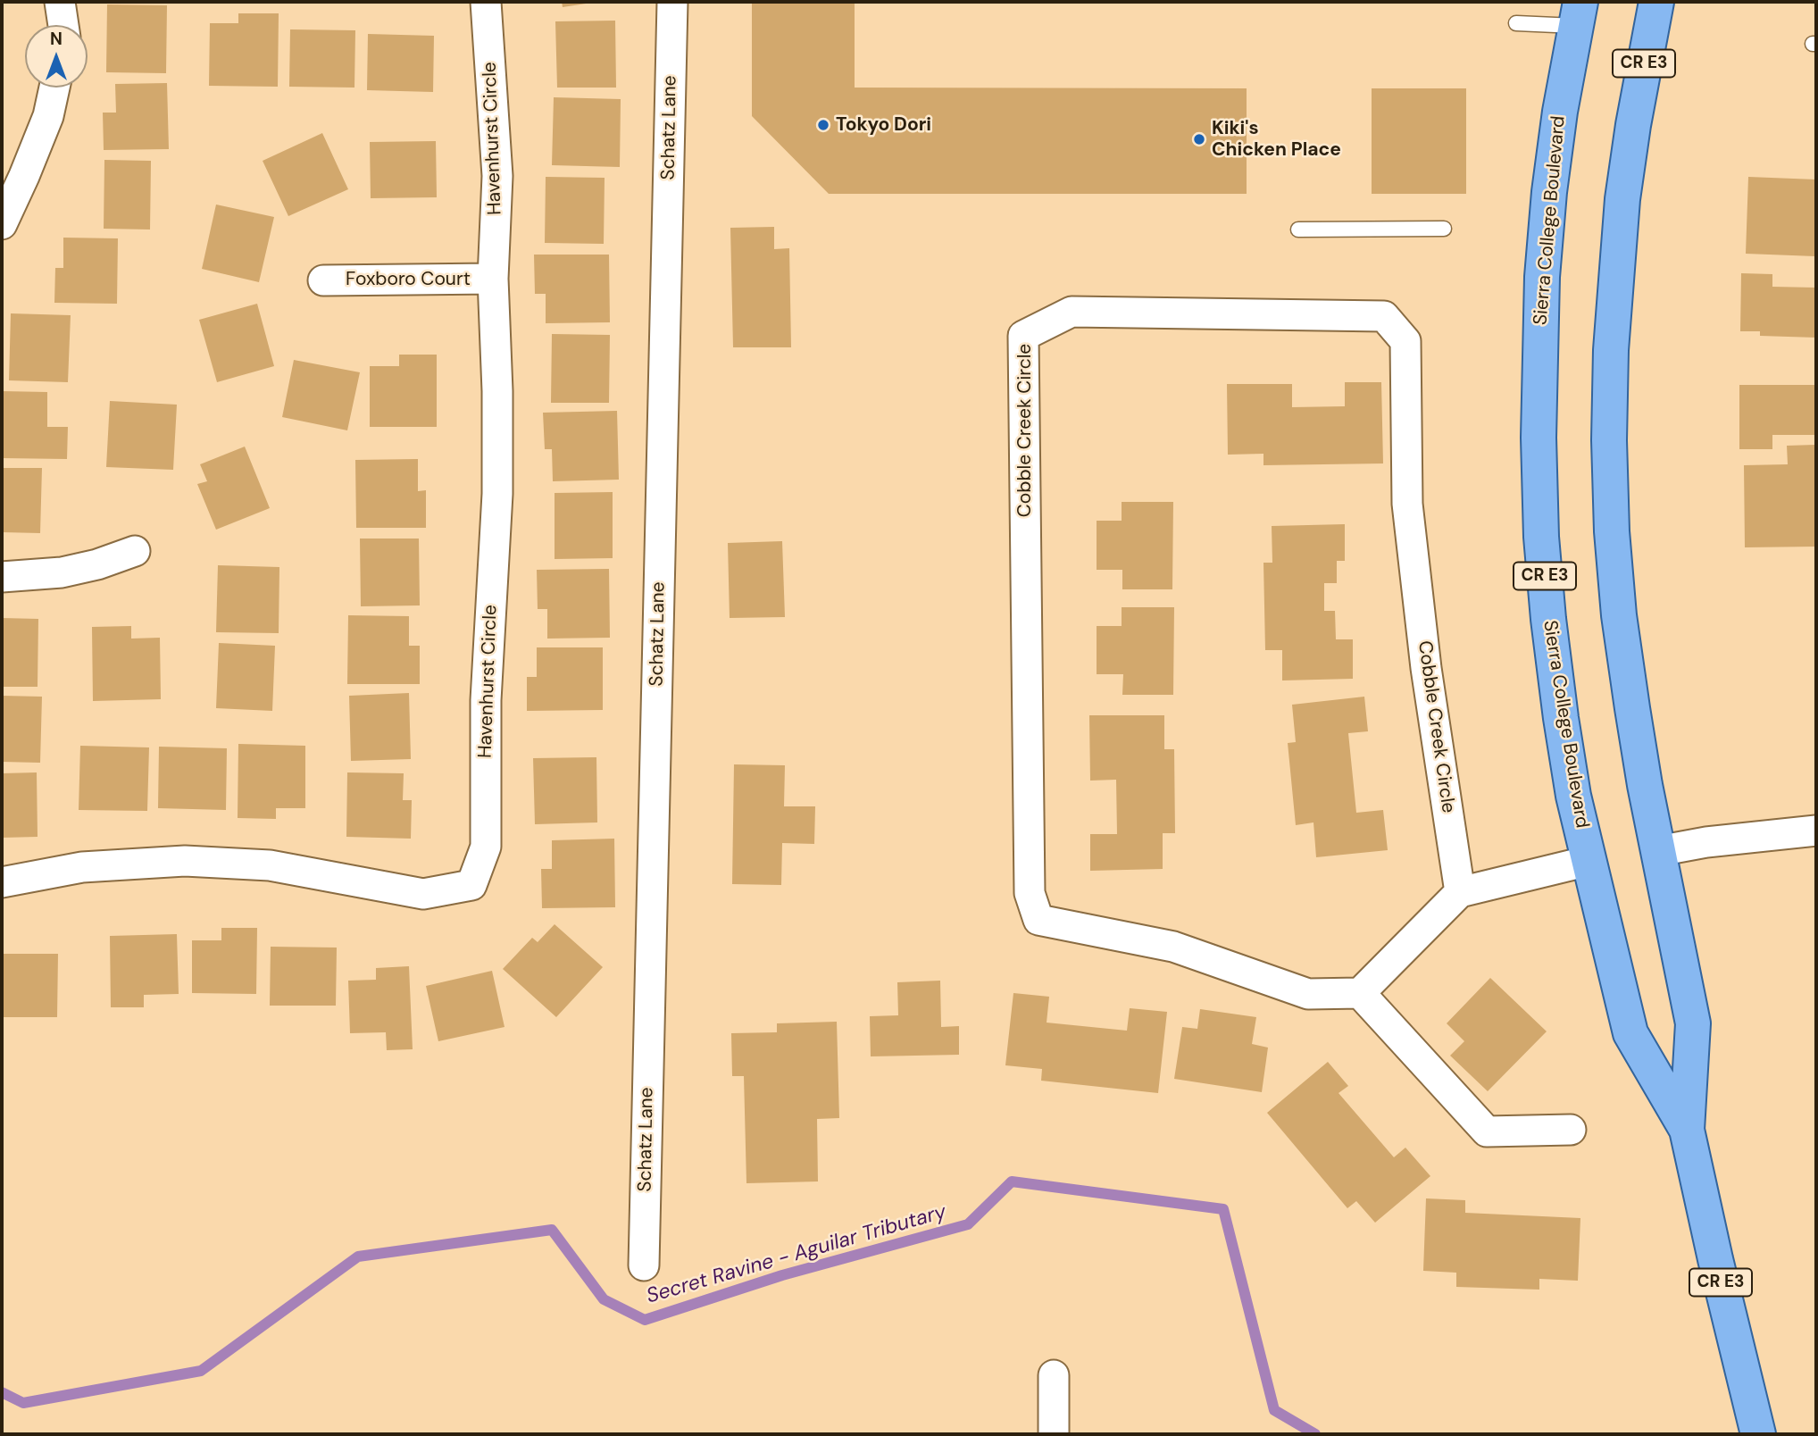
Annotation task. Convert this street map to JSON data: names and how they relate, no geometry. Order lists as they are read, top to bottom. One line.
{"streets":{"main road":["CR E3","Sierra College Boulevard"],"street":["Schatz Lane","Havenhurst Circle","Foxboro Court","Cobble Creek Circle"]},"crossings":[["Havenhurst Circle","Foxboro Court"]],"water":["Secret Ravine - Aguilar Tributary"],"places":["Tokyo Dori","Kiki's Chicken Place"],"north":"top"}
